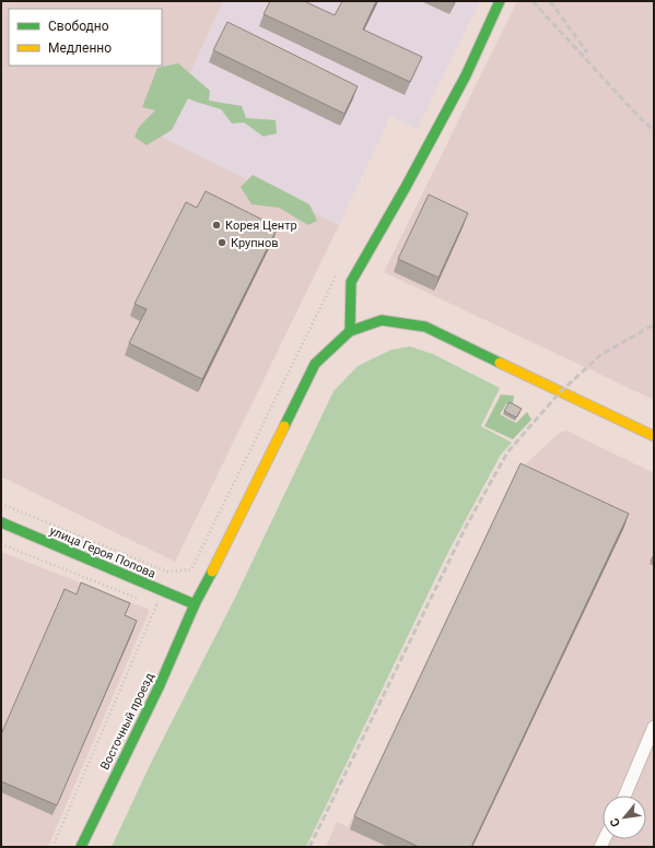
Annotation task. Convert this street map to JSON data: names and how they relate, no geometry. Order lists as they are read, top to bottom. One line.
{"streets":{"street":["улица Героя Попова","Восточный проезд"]},"crossings":[["улица Героя Попова","Восточный проезд"]],"places":["Корея Центр","Крупнов"],"legend":["Свободно","Медленно"],"north":"bottom left"}
